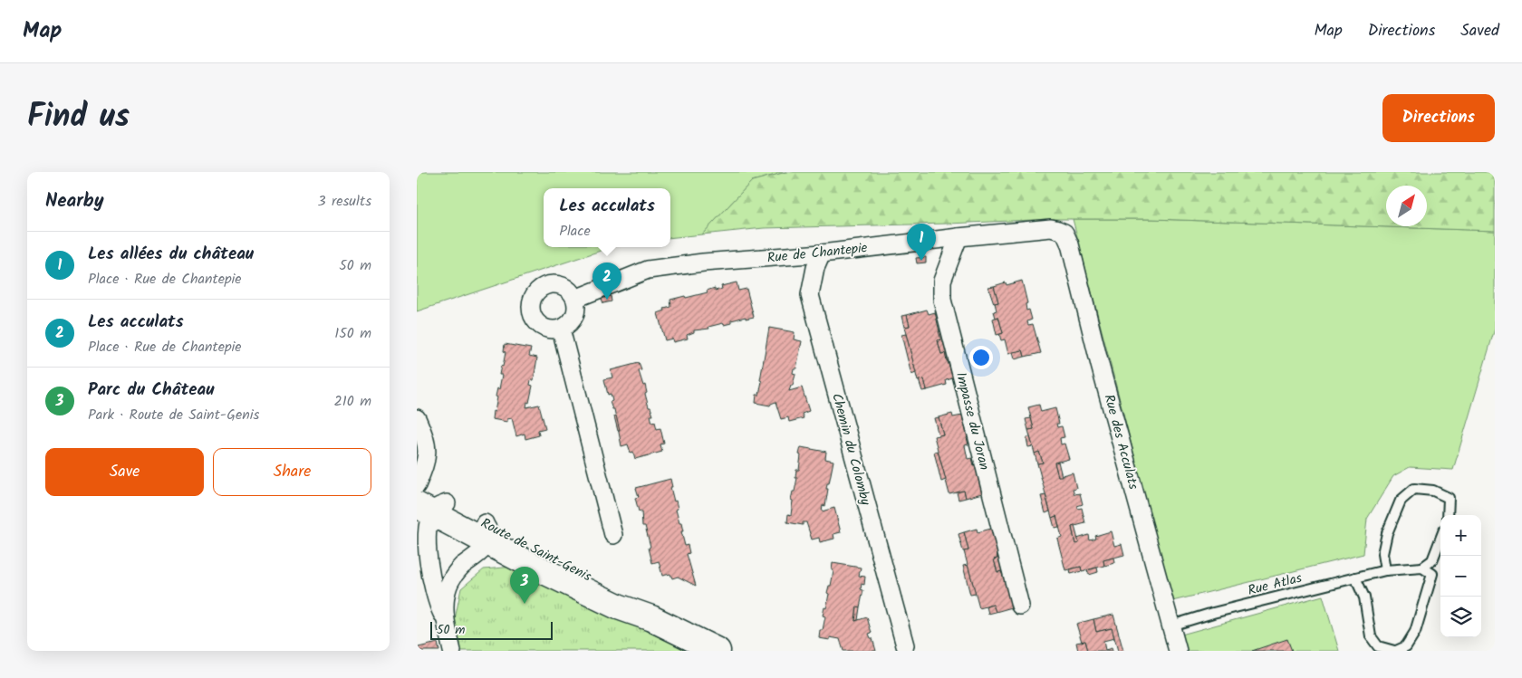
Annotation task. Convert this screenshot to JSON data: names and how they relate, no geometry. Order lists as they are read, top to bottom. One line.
{"streets":{"main road":["Route de Saint-Genis"],"street":["Rue de Chantepie","Impasse du Joran","Rue des Acculats","Chemin du Colomby"],"lane":["Rue Atlas"]},"crossings":[["Rue de Chantepie","Impasse du Joran"],["Rue de Chantepie","Rue des Acculats"],["Rue de Chantepie","Chemin du Colomby"],["Rue des Acculats","Rue Atlas"]],"scale_bar":"50 m","north":"top right","page":{"header":"Map","nav":["Map","Directions","Saved"],"title":"Find us","buttons":["Directions",["Save","Share"]],"heading":["Nearby","3 results"],"popup":["Les acculats","Place"],"pins":["1","2","3"],"list":[{"mark":"1","name":"Les allées du château","note":"Place · Rue de Chantepie","value":"50 m"},{"mark":"2","name":"Les acculats","note":"Place · Rue de Chantepie","value":"150 m"},{"mark":"3","name":"Parc du Château","note":"Park · Route de Saint-Genis","value":"210 m"}],"map_buttons":["+","−"],"scale":"50 m"}}
